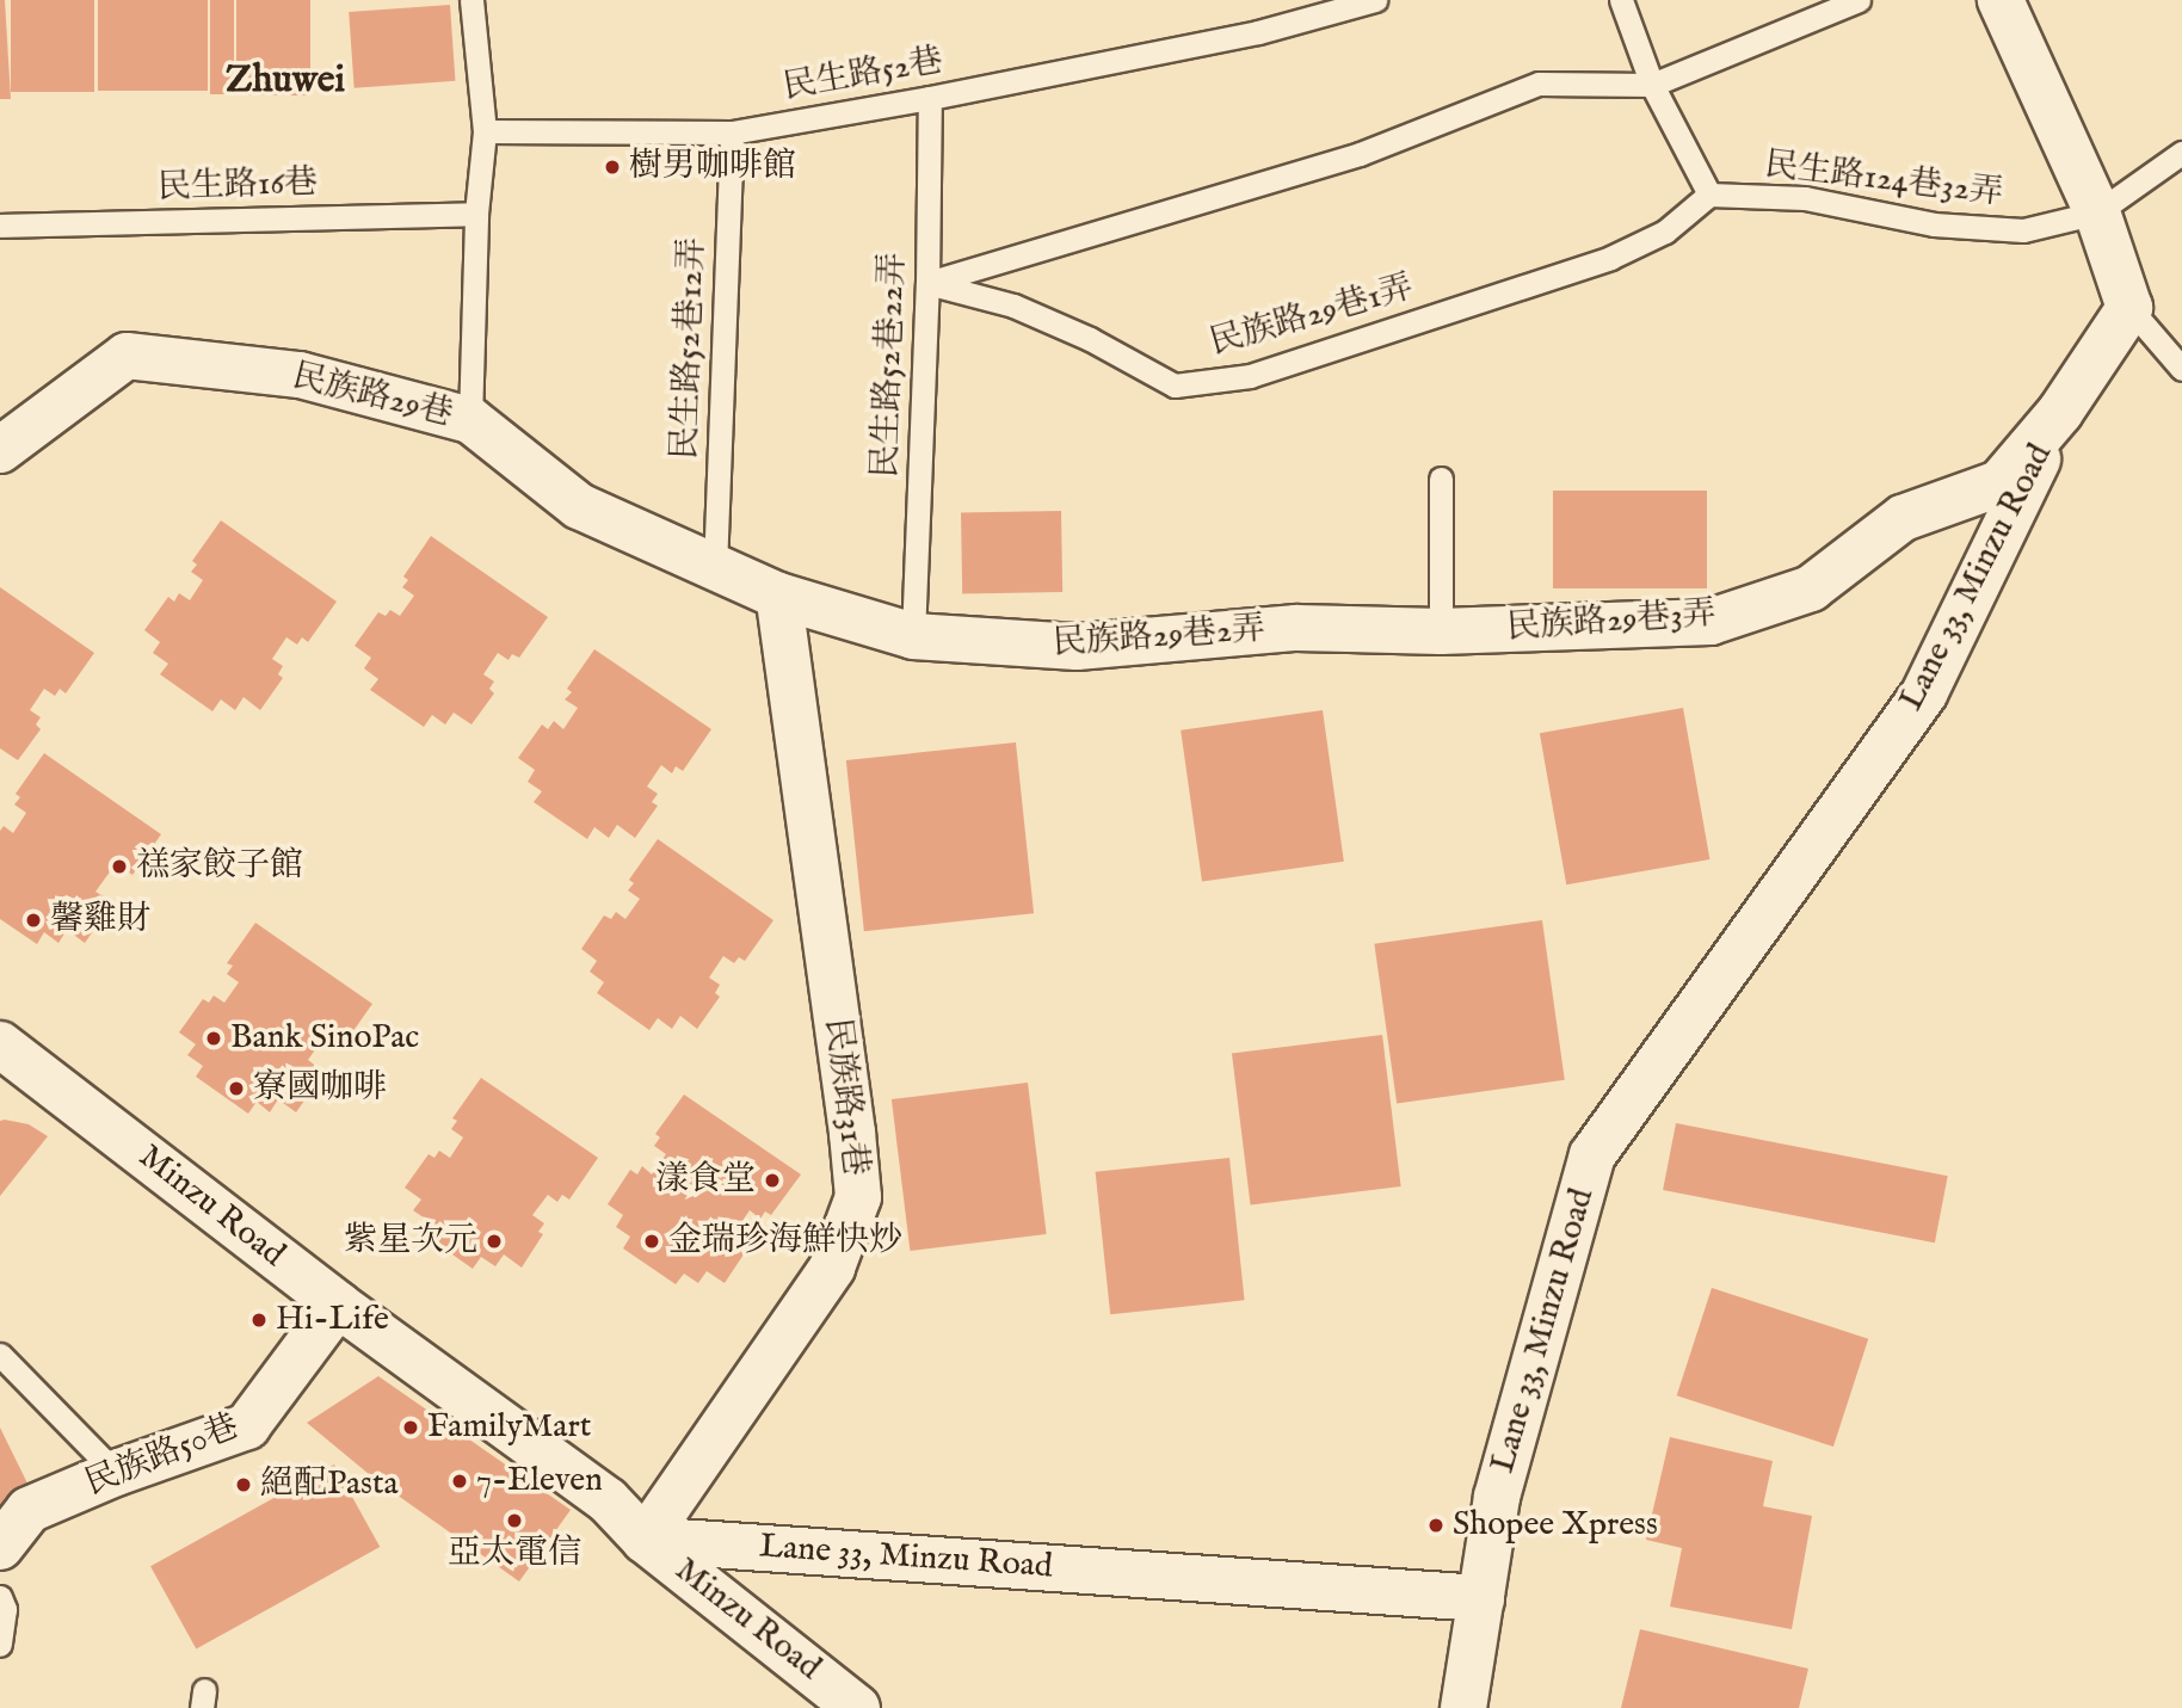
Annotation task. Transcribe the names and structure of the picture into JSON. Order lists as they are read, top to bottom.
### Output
{
  "streets": {
    "street": [
      "民族路29巷",
      "Lane 33, Minzu Road",
      "民族路29巷3弄",
      "民族路29巷2弄",
      "民族路31巷",
      "Minzu Road",
      "民族路50巷"
    ],
    "lane": [
      "民生路52巷",
      "民生路124巷32弄",
      "民生路16巷",
      "民族路29巷1弄",
      "民生路52巷12弄",
      "民生路52巷22弄"
    ]
  },
  "crossings": [
    ["民生路52巷", "民生路52巷12弄"],
    ["民生路52巷", "民生路52巷22弄"],
    ["民生路124巷32弄", "民族路29巷1弄"],
    ["民族路29巷1弄", "民生路52巷22弄"],
    ["民生路52巷12弄", "民族路29巷"],
    ["民生路52巷22弄", "民族路29巷2弄"],
    ["民族路29巷", "民族路29巷2弄"],
    ["民族路29巷", "民族路31巷"],
    ["Lane 33, Minzu Road", "民族路29巷3弄"],
    ["Lane 33, Minzu Road", "民族路31巷"],
    ["Lane 33, Minzu Road", "Minzu Road"],
    ["民族路29巷3弄", "民族路29巷2弄"],
    ["民族路29巷2弄", "民族路31巷"],
    ["民族路31巷", "Minzu Road"],
    ["Minzu Road", "民族路50巷"]
  ],
  "districts": ["Zhuwei"],
  "places": [
    "樹男咖啡館",
    "禚家餃子館",
    "馨雞財",
    "Bank SinoPac",
    "寮國咖啡",
    "漾食堂",
    "紫星次元",
    "金瑞珍海鮮快炒",
    "Hi-Life",
    "FamilyMart",
    "7-Eleven",
    "絕配Pasta",
    "亞太電信",
    "Shopee Xpress"
  ]
}
